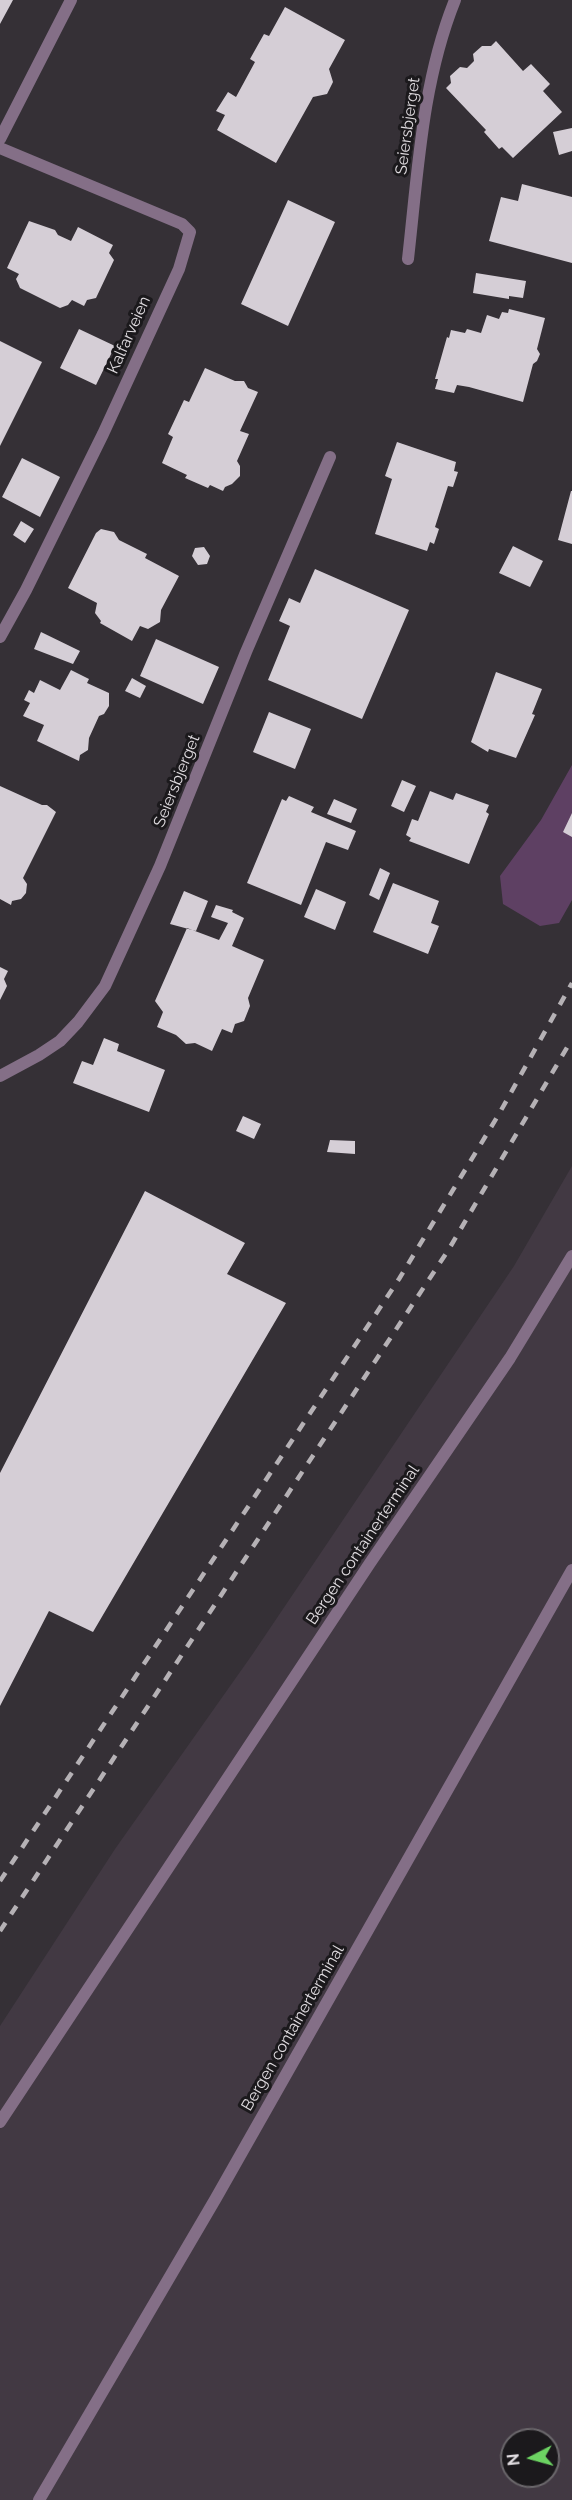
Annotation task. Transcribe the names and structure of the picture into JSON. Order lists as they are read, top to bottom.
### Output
{
  "streets": {
    "street": ["Seiersbjerget", "Kalfarveien", "Bergen containerterminal"]
  },
  "north": "left"
}
